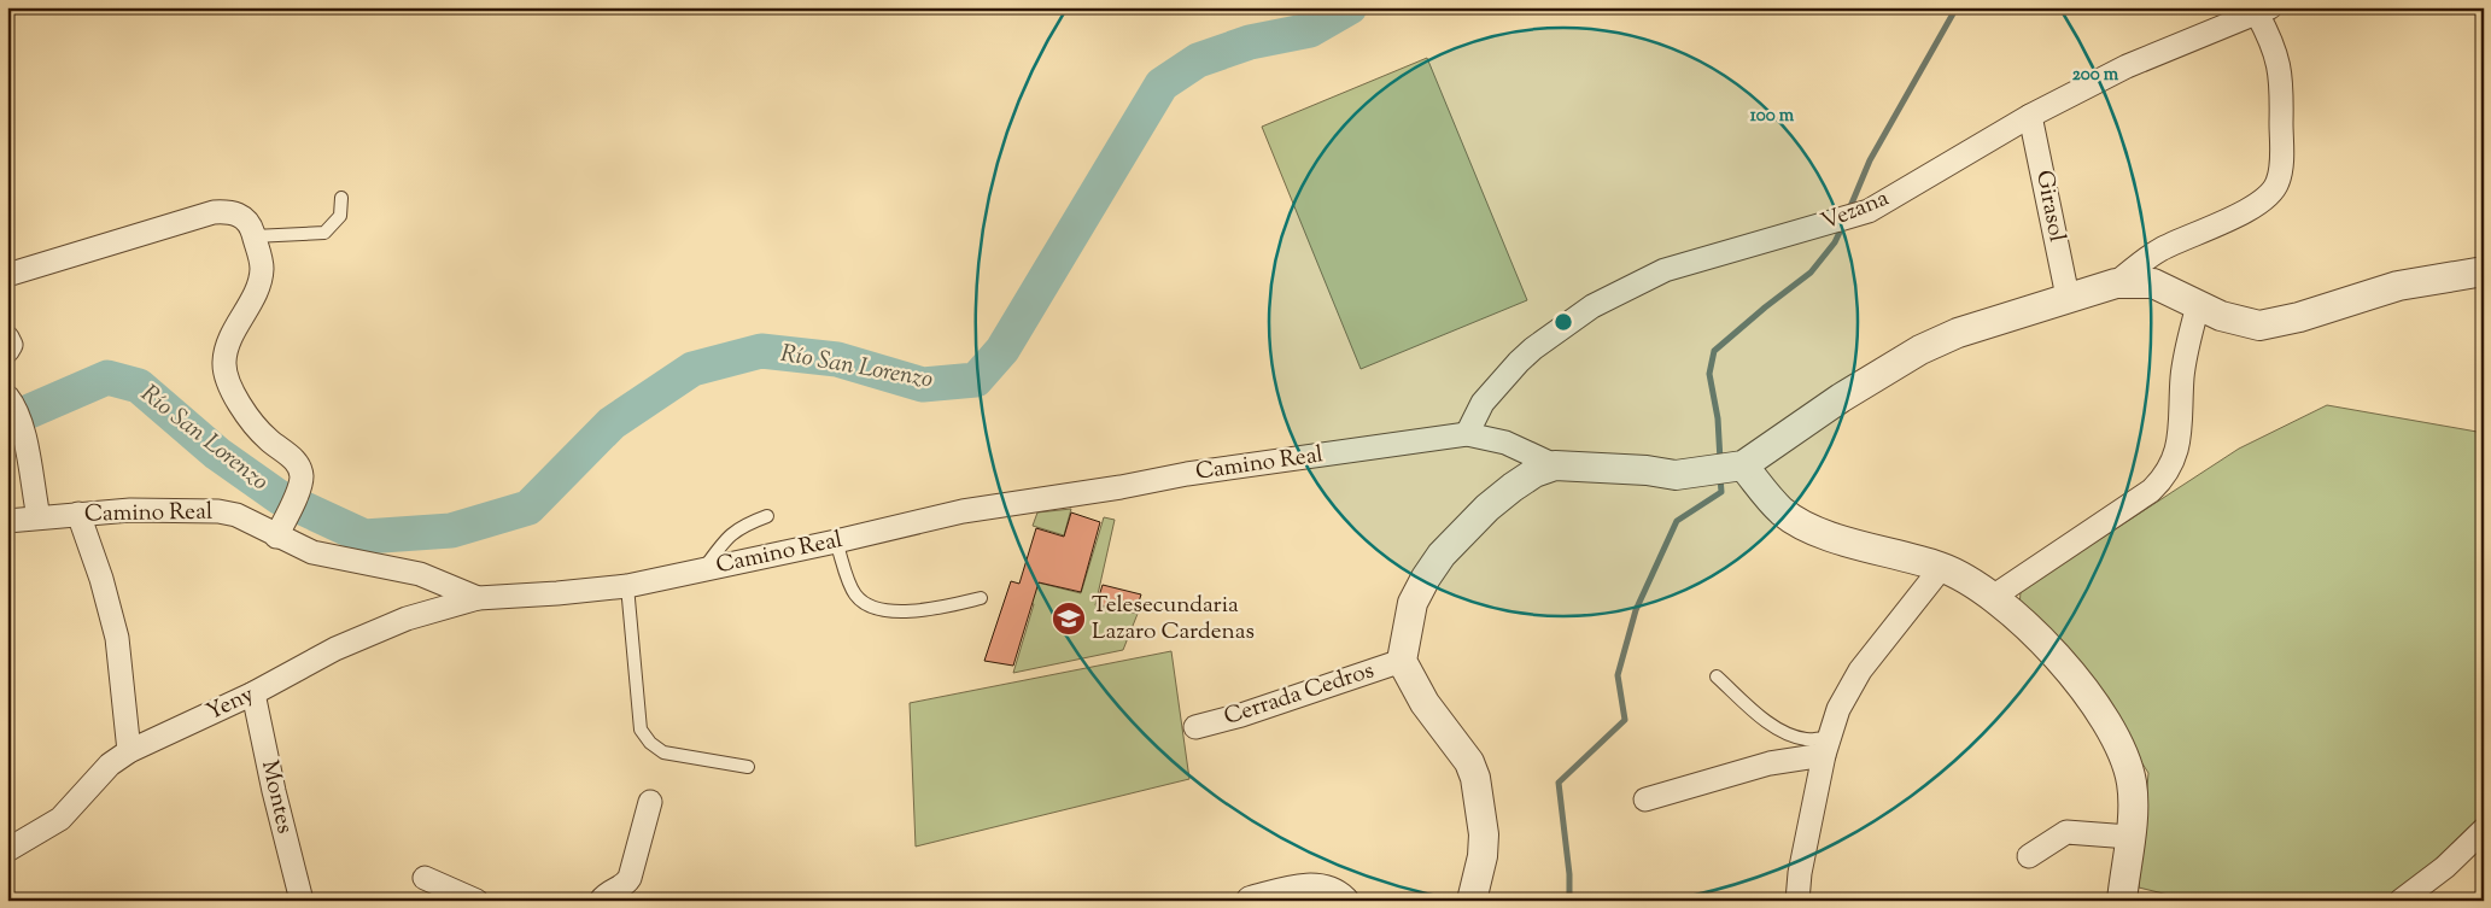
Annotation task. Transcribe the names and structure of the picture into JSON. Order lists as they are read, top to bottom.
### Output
{
  "streets": {
    "street": [
      "Girasol",
      "Vezana",
      "Camino Real",
      "Cerrada Cedros",
      "Yeny",
      "Montes"
    ]
  },
  "crossings": [
    ["Girasol", "Vezana"],
    ["Vezana", "Camino Real"],
    ["Camino Real", "Yeny"],
    ["Yeny", "Montes"]
  ],
  "water": ["Río San Lorenzo"],
  "places": {
    "school or university": ["Telesecundaria Lazaro Cardenas"]
  },
  "rings": ["200 m", "100 m"]
}
